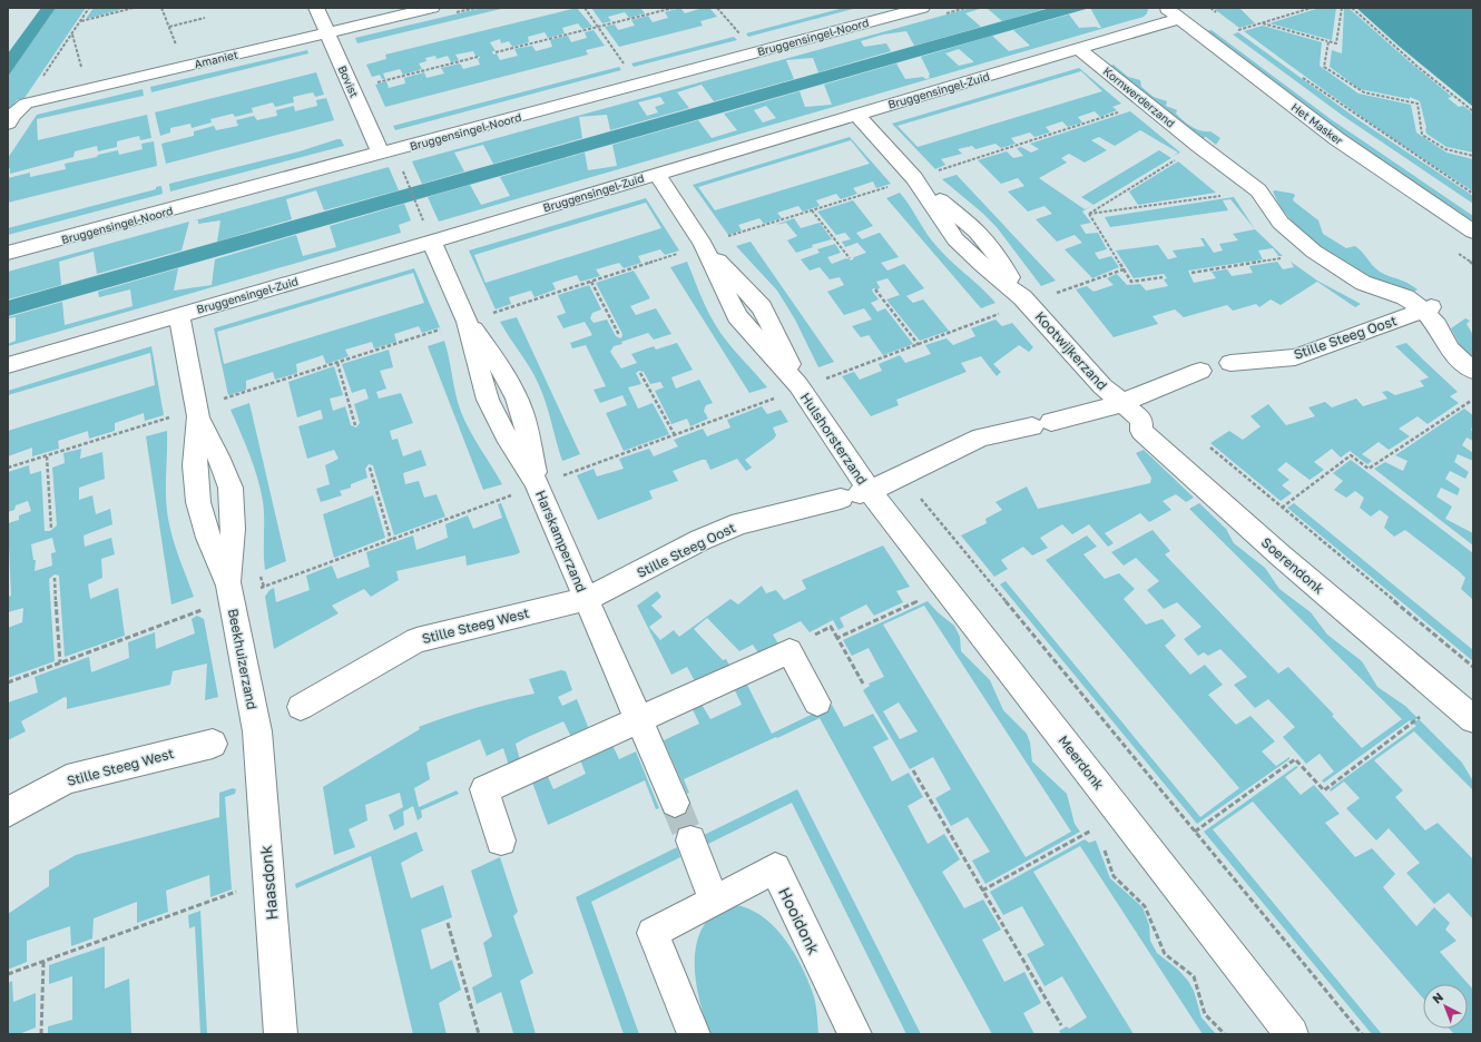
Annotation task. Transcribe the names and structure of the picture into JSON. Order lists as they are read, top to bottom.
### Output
{
  "streets": {
    "street": [
      "Bruggensingel-Noord",
      "Amaniet",
      "Bovist",
      "Bruggensingel-Zuid",
      "Kornwerderzand",
      "Het Masker",
      "Stille Steeg Oost",
      "Kootwijkerzand",
      "Hulshorsterzand",
      "Harskamperzand",
      "Soerendonk",
      "Stille Steeg West",
      "Beekhuizerzand",
      "Meerdonk",
      "Haasdonk",
      "Hooidonk"
    ]
  },
  "crossings": [
    ["Bruggensingel-Noord", "Bovist"],
    ["Amaniet", "Bovist"],
    ["Bruggensingel-Zuid", "Kornwerderzand"],
    ["Bruggensingel-Zuid", "Het Masker"],
    ["Bruggensingel-Zuid", "Kootwijkerzand"],
    ["Bruggensingel-Zuid", "Hulshorsterzand"],
    ["Bruggensingel-Zuid", "Harskamperzand"],
    ["Bruggensingel-Zuid", "Beekhuizerzand"],
    ["Kornwerderzand", "Stille Steeg Oost"],
    ["Stille Steeg Oost", "Kootwijkerzand"],
    ["Stille Steeg Oost", "Hulshorsterzand"],
    ["Stille Steeg Oost", "Harskamperzand"],
    ["Stille Steeg Oost", "Soerendonk"],
    ["Stille Steeg Oost", "Stille Steeg West"],
    ["Stille Steeg Oost", "Meerdonk"],
    ["Kootwijkerzand", "Soerendonk"],
    ["Hulshorsterzand", "Meerdonk"],
    ["Harskamperzand", "Stille Steeg West"],
    ["Beekhuizerzand", "Haasdonk"]
  ],
  "north": "top left"
}
